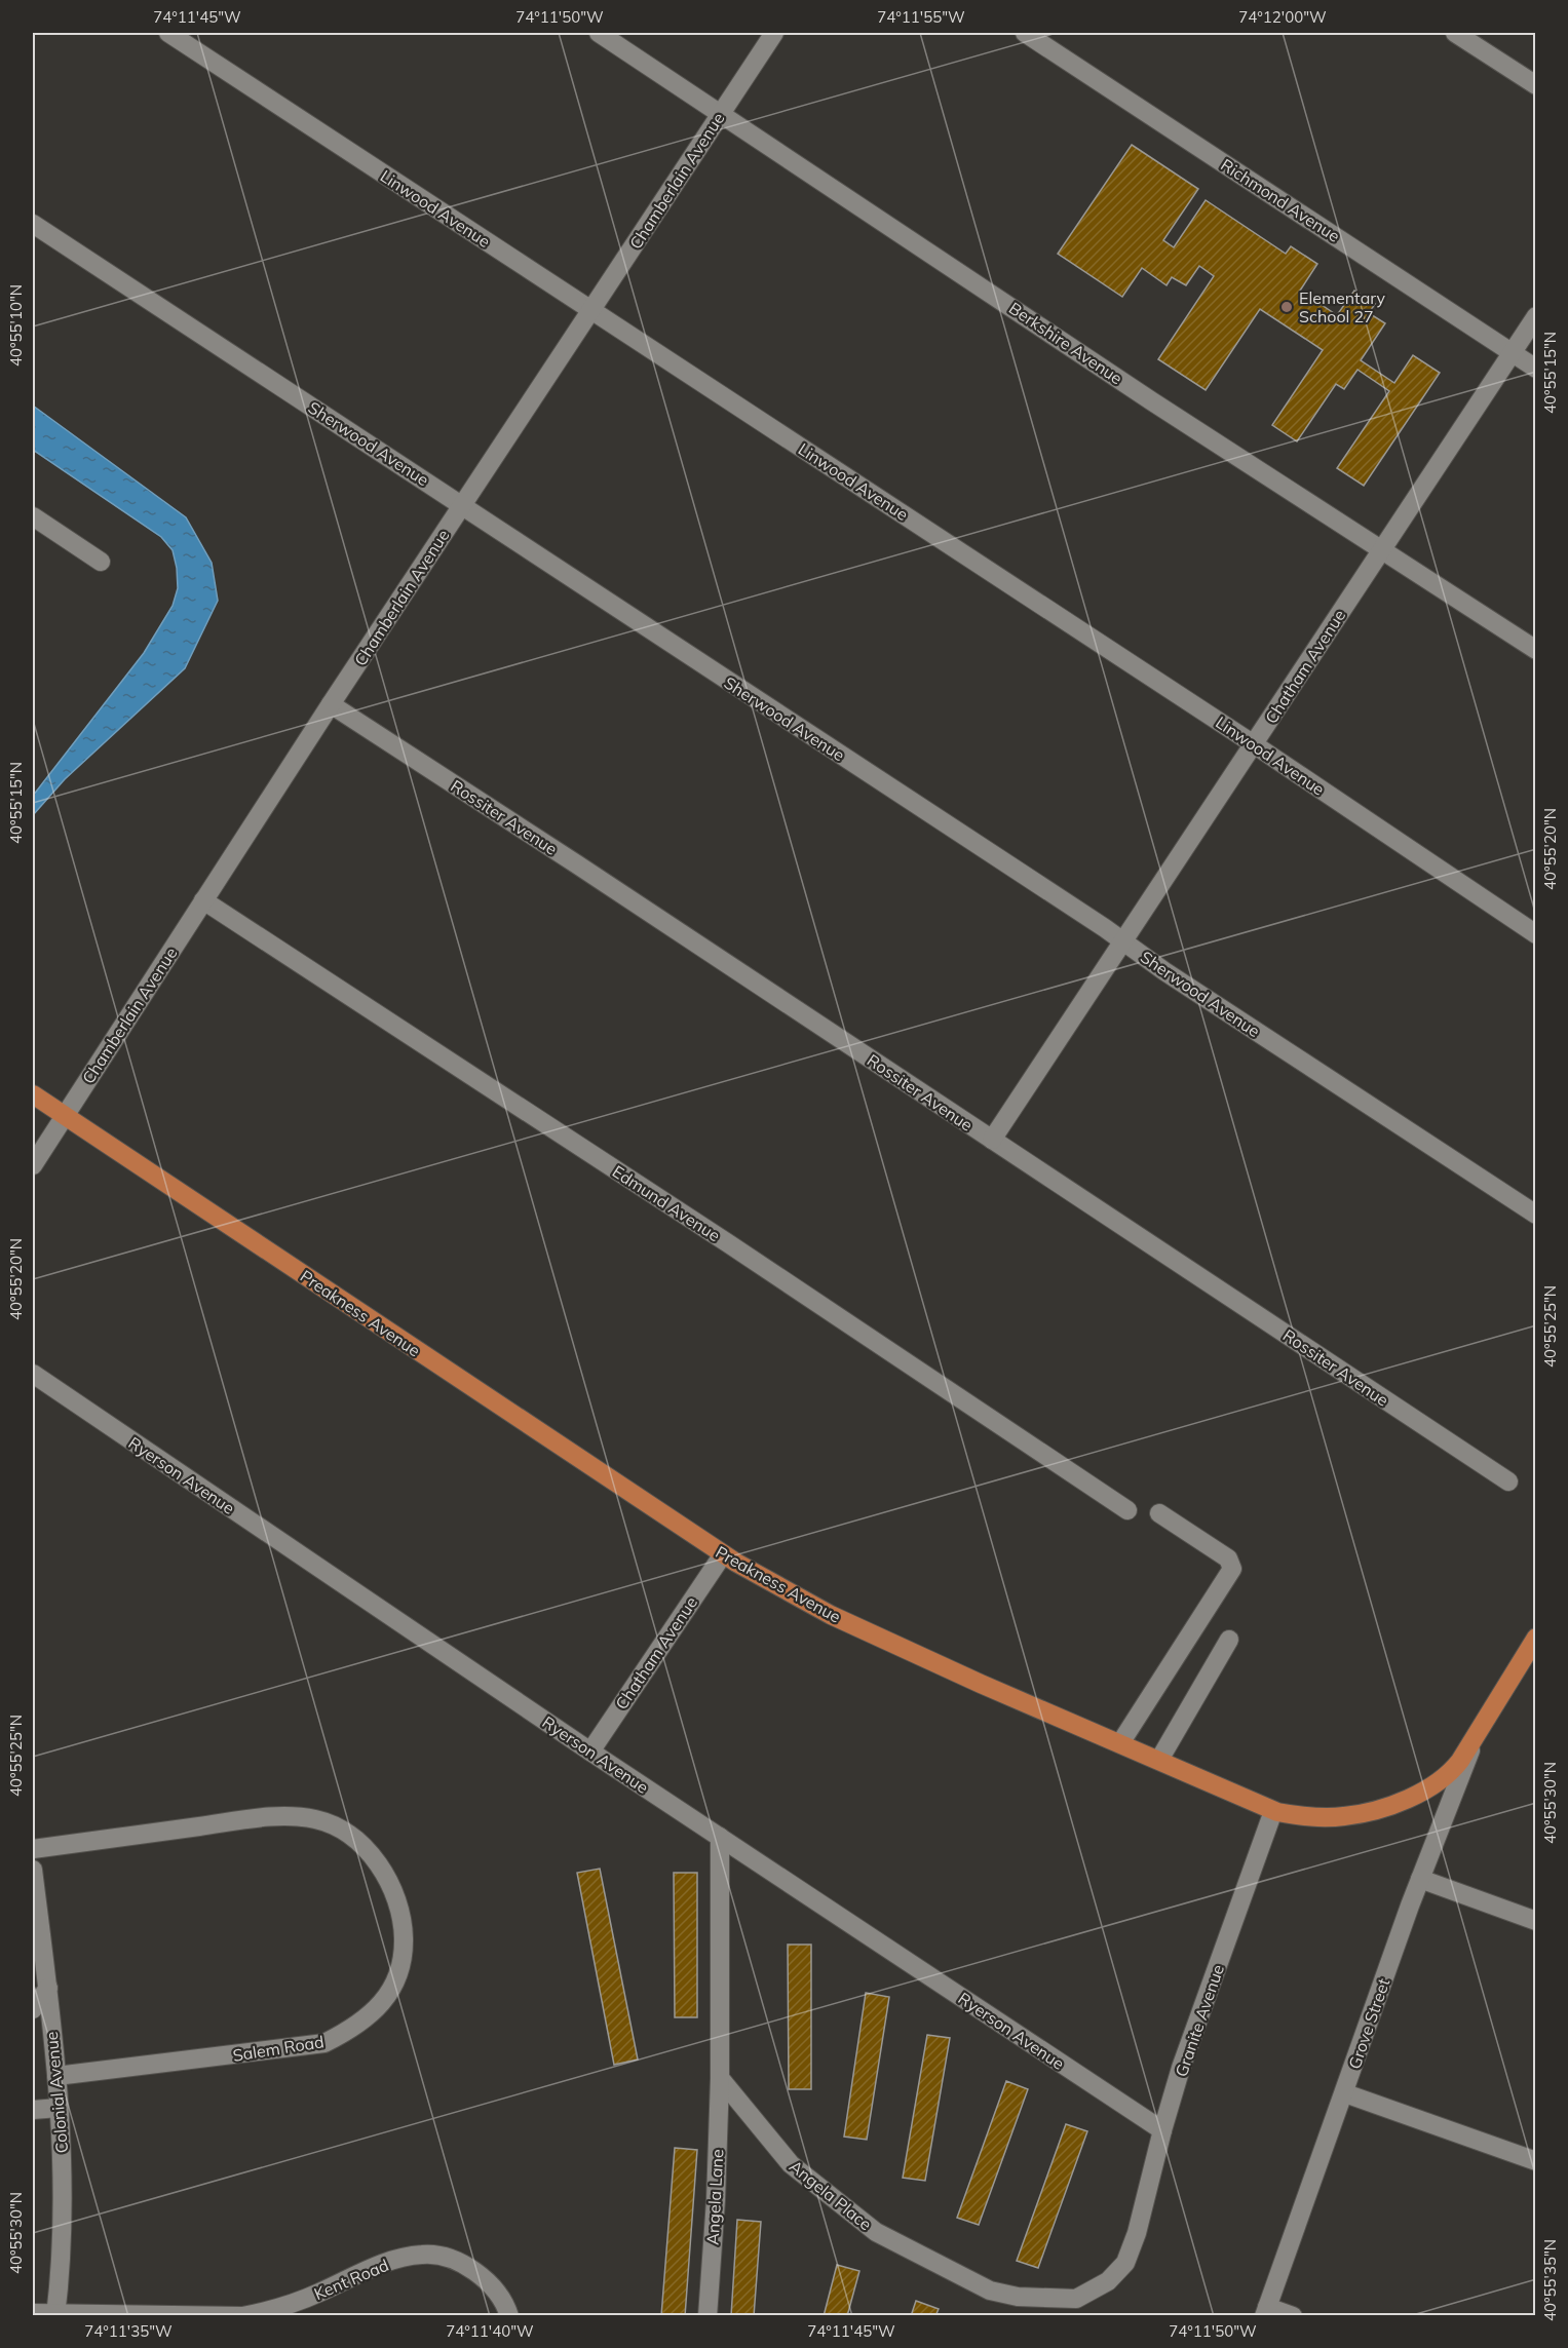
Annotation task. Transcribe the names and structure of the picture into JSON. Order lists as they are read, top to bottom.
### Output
{
  "streets": {
    "main road": ["Preakness Avenue"],
    "street": [
      "Chamberlain Avenue",
      "Richmond Avenue",
      "Linwood Avenue",
      "Berkshire Avenue",
      "Sherwood Avenue",
      "Chatham Avenue",
      "Rossiter Avenue",
      "Edmund Avenue",
      "Ryerson Avenue",
      "Granite Avenue",
      "Grove Street",
      "Salem Road",
      "Colonial Avenue",
      "Angela Place",
      "Angela Lane",
      "Kent Road"
    ]
  },
  "crossings": [
    ["Chamberlain Avenue", "Linwood Avenue"],
    ["Chamberlain Avenue", "Berkshire Avenue"],
    ["Chamberlain Avenue", "Sherwood Avenue"],
    ["Chamberlain Avenue", "Rossiter Avenue"],
    ["Chamberlain Avenue", "Edmund Avenue"],
    ["Chamberlain Avenue", "Preakness Avenue"],
    ["Richmond Avenue", "Chatham Avenue"],
    ["Linwood Avenue", "Chatham Avenue"],
    ["Berkshire Avenue", "Chatham Avenue"],
    ["Sherwood Avenue", "Chatham Avenue"],
    ["Chatham Avenue", "Rossiter Avenue"],
    ["Chatham Avenue", "Preakness Avenue"],
    ["Chatham Avenue", "Ryerson Avenue"],
    ["Preakness Avenue", "Granite Avenue"],
    ["Preakness Avenue", "Grove Street"],
    ["Ryerson Avenue", "Granite Avenue"],
    ["Granite Avenue", "Angela Place"],
    ["Salem Road", "Colonial Avenue"],
    ["Colonial Avenue", "Kent Road"],
    ["Angela Place", "Angela Lane"]
  ],
  "places": ["Elementary School 27"],
  "coordinates": [
    "74°11'45\"W",
    "74°11'50\"W",
    "74°11'55\"W",
    "74°12'00\"W",
    "40°55'10\"N",
    "40°55'15\"N",
    "40°55'20\"N",
    "40°55'25\"N",
    "40°55'30\"N",
    "40°55'35\"N",
    "74°11'35\"W",
    "74°11'40\"W"
  ]
}
